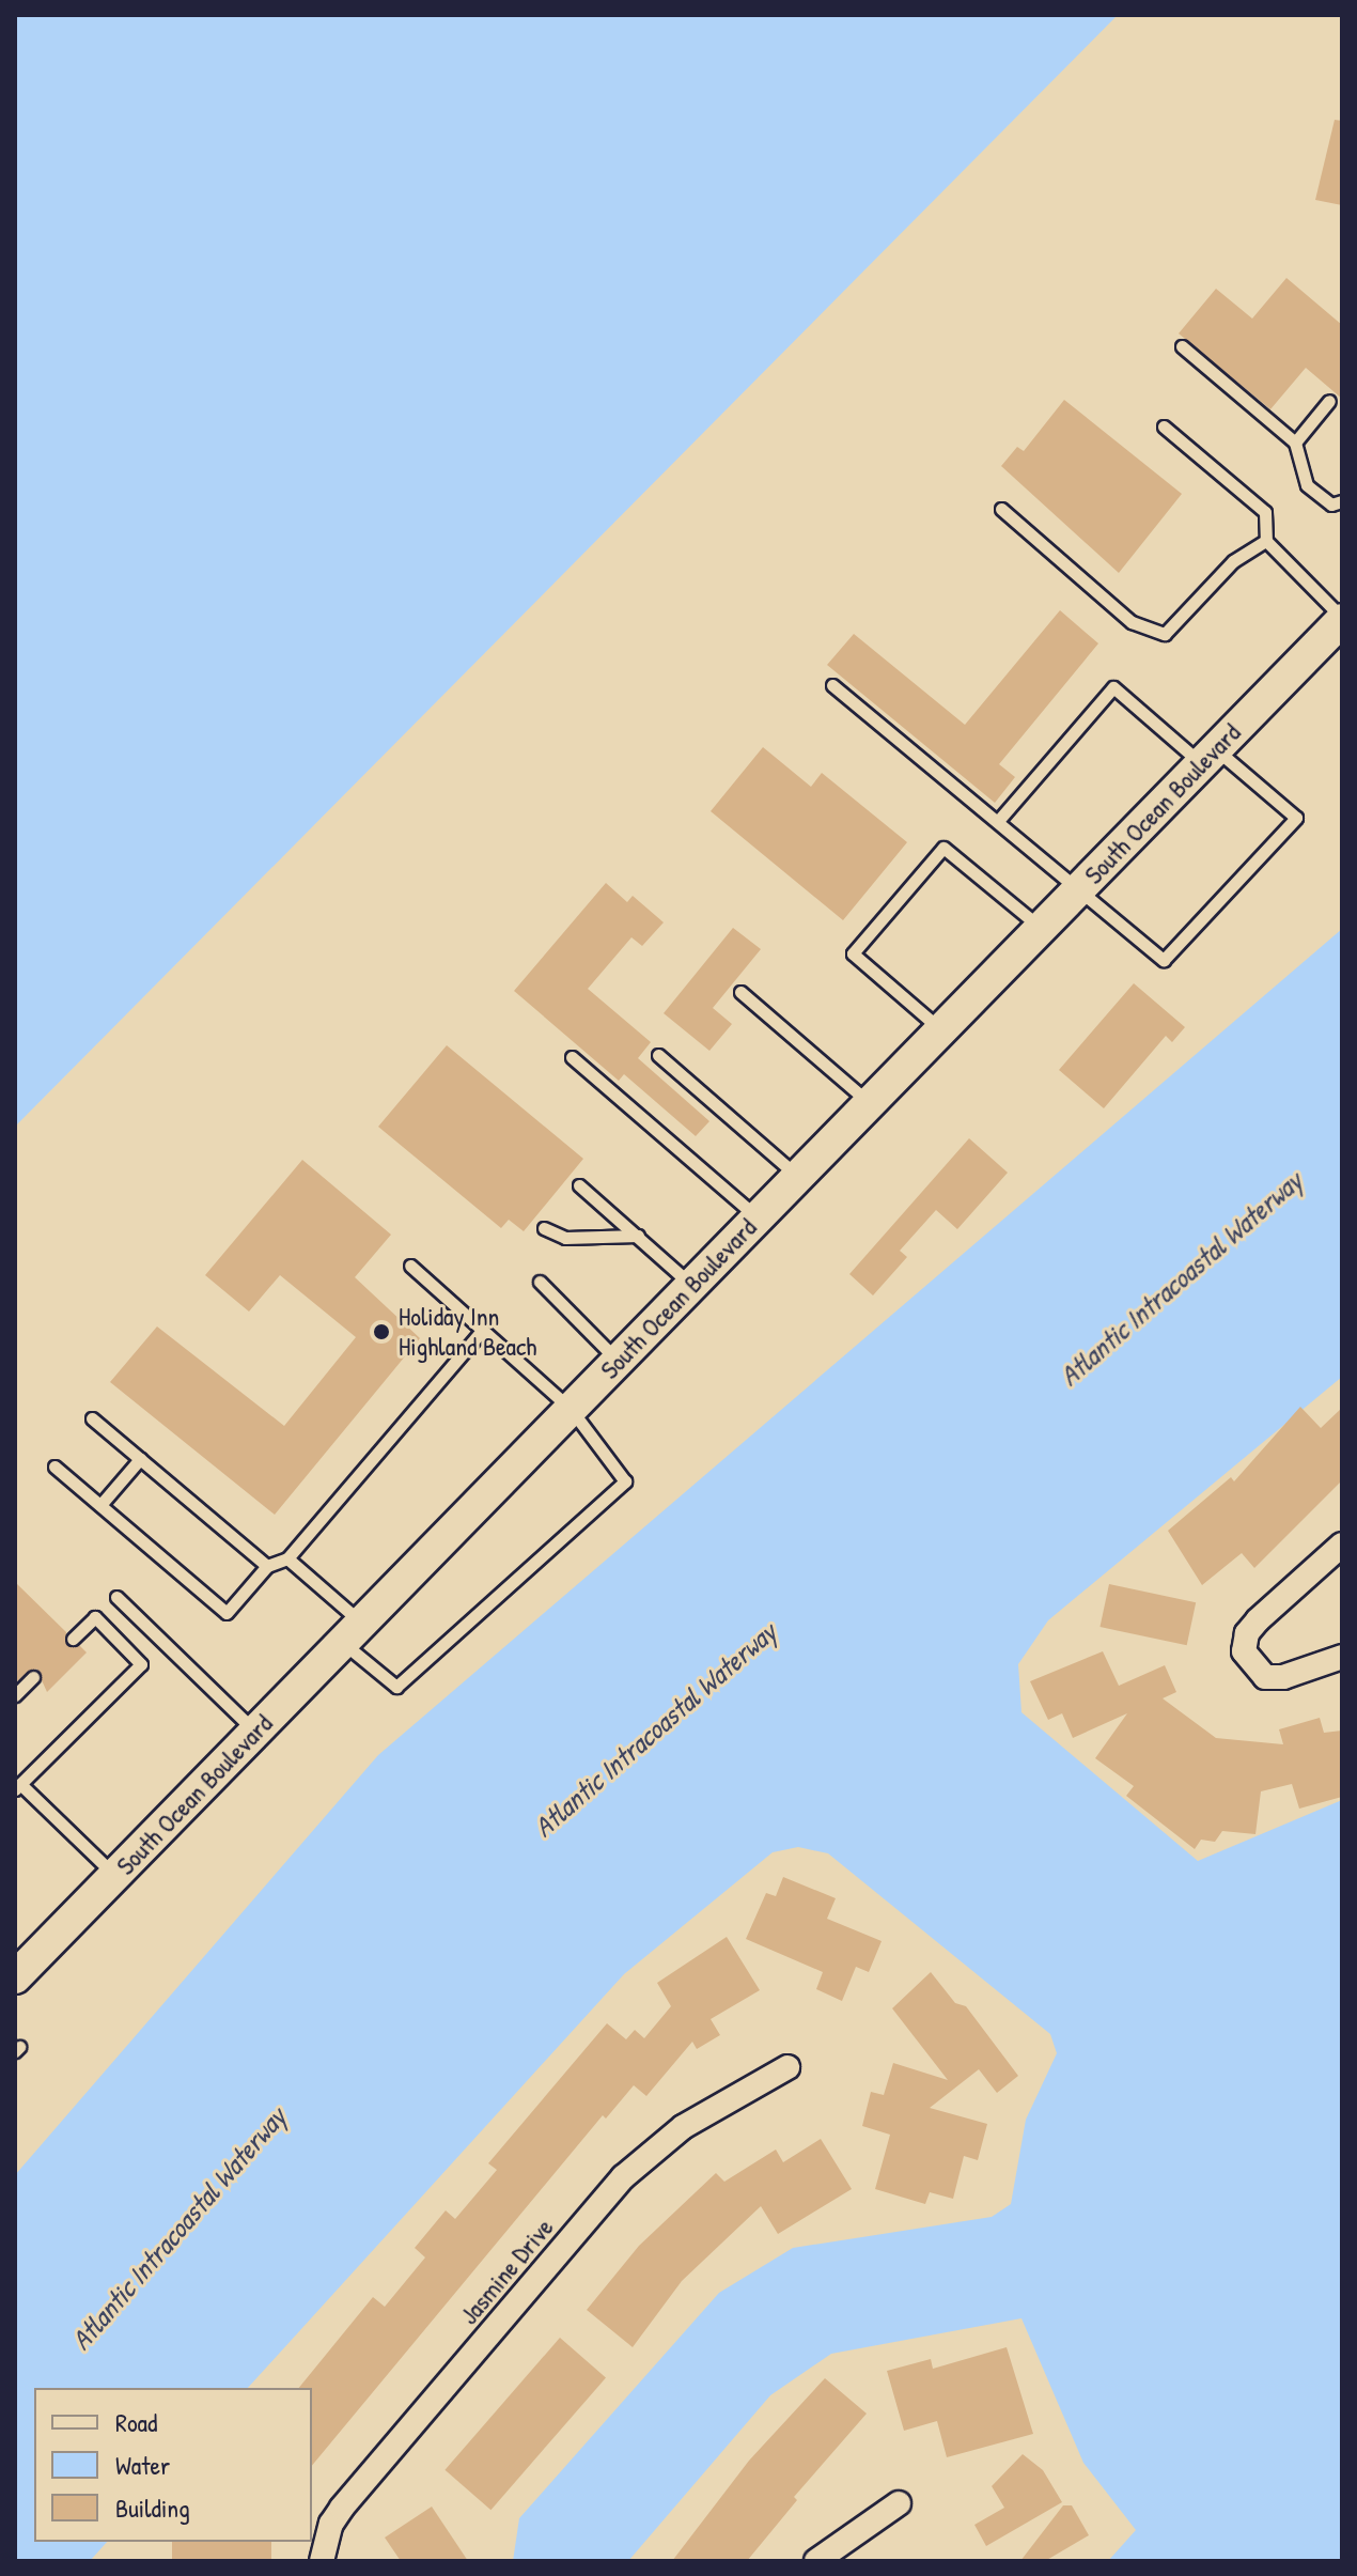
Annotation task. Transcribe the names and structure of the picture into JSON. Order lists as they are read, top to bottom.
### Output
{
  "streets": {
    "main road": ["South Ocean Boulevard"],
    "street": ["Jasmine Drive"]
  },
  "water": ["Atlantic Intracoastal Waterway"],
  "places": ["Holiday Inn Highland Beach"],
  "legend": ["Road", "Water", "Building"]
}
